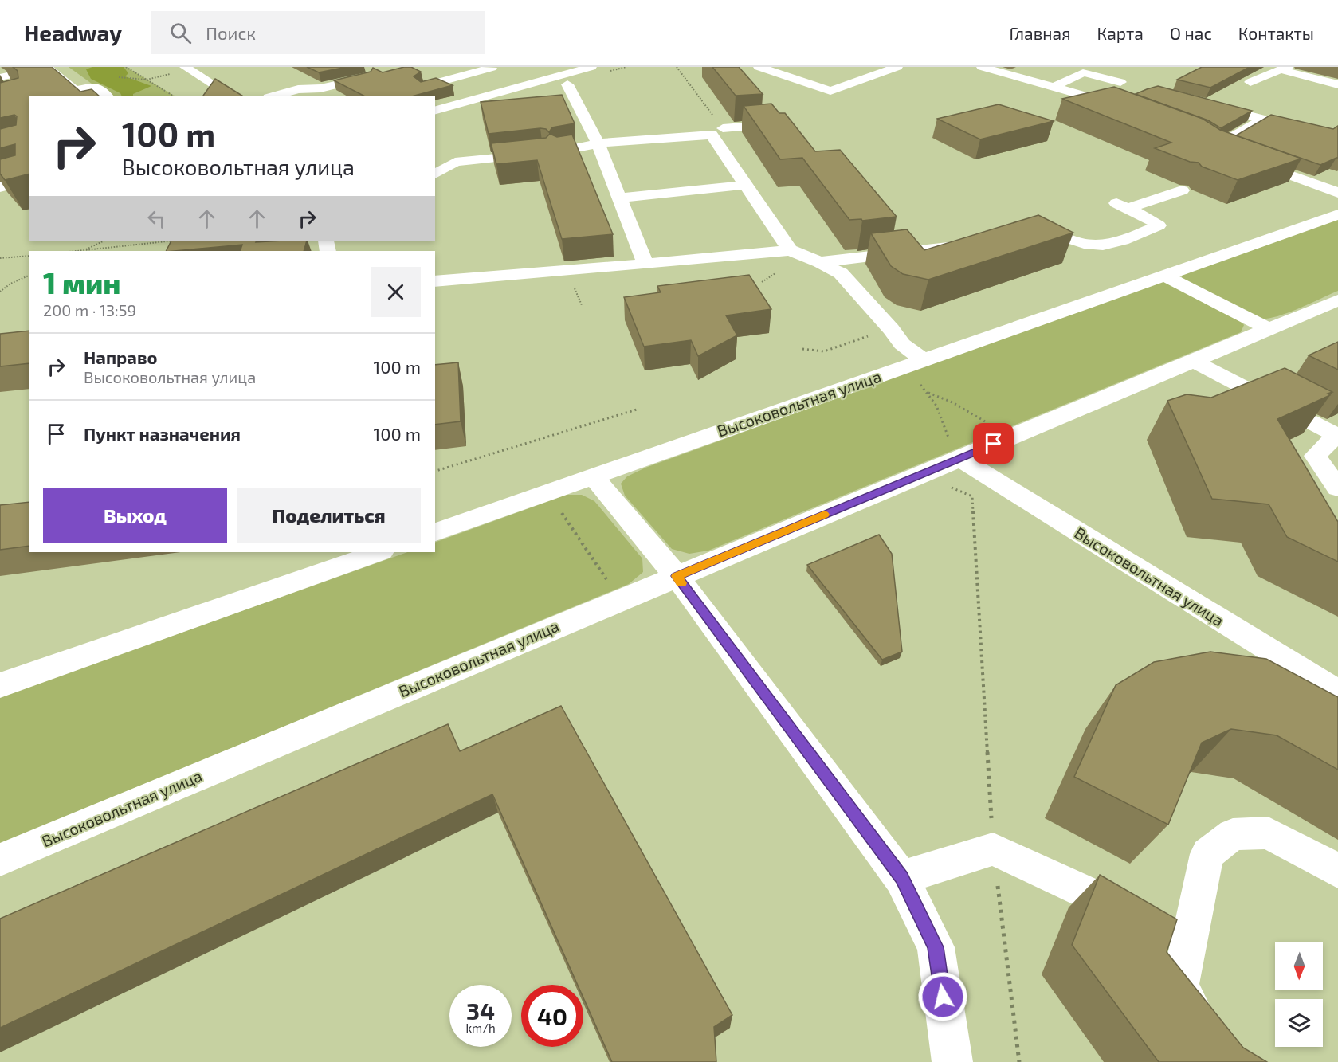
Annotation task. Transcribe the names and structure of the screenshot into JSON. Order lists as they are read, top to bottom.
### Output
{
  "streets": {
    "street": ["Высоковольтная улица"]
  },
  "north": "bottom",
  "page": {
    "header": "Headway",
    "search": "Поиск",
    "nav": [
      "Главная",
      "Карта",
      "О нас",
      "Контакты"
    ],
    "turn": ["100 m", "Высоковольтная улица"],
    "heading": ["1 мин", "200 m · 13:59"],
    "list": [
      {
        "name": "Направо",
        "note": "Высоковольтная улица",
        "value": "100 m"
      },
      {
        "name": "Пункт назначения",
        "value": "100 m"
      }
    ],
    "buttons": ["Выход", "Поделиться"],
    "speed": "34 km/h",
    "limit": "40"
  }
}
